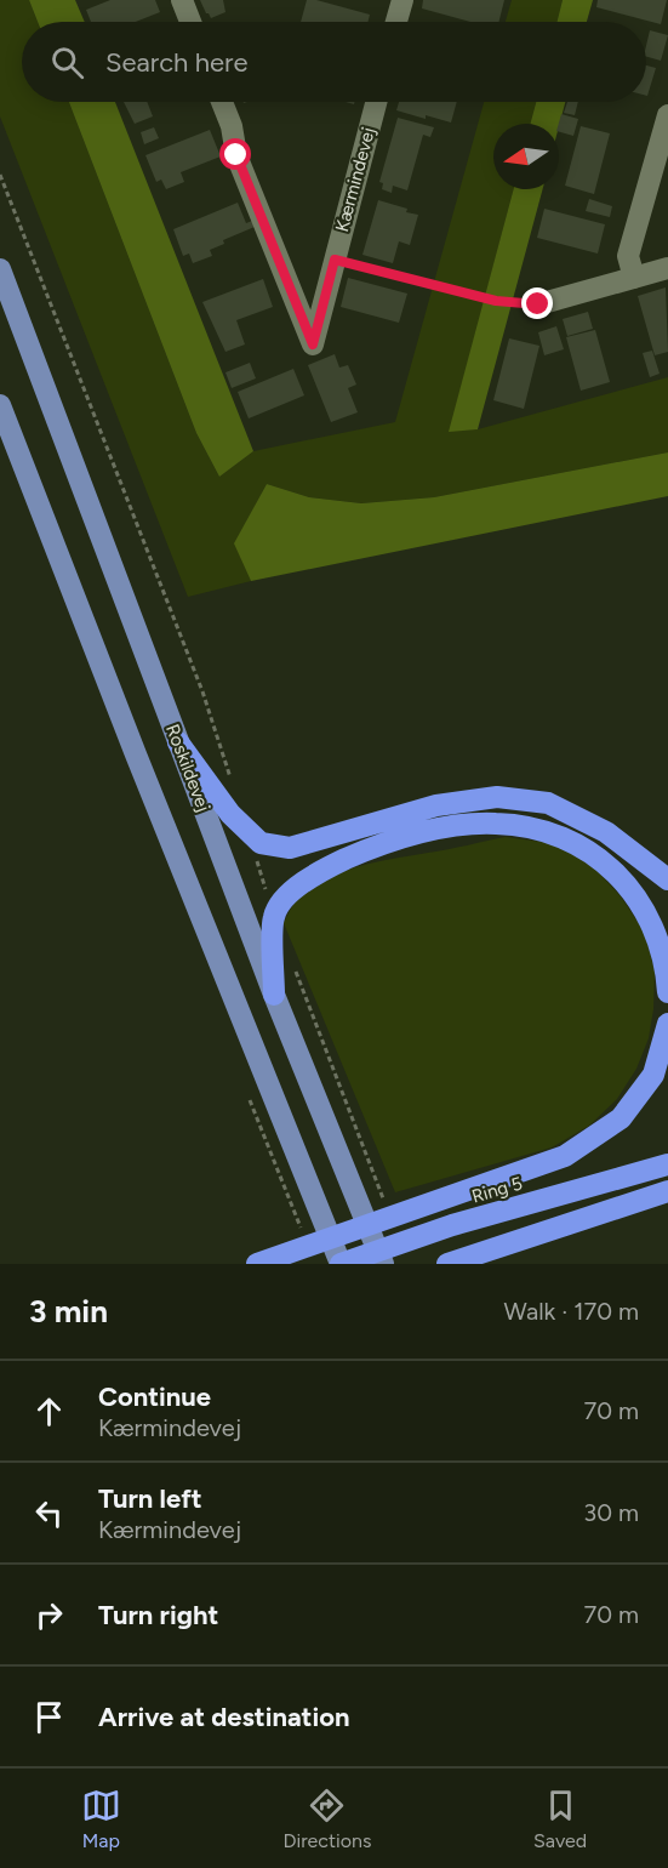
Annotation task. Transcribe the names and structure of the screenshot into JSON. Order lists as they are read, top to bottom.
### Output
{
  "streets": {
    "highway": ["Ring 5"],
    "main road": ["Roskildevej"],
    "street": ["Kærmindevej"]
  },
  "north": "left",
  "page": {
    "search": "Search here",
    "heading": ["3 min", "Walk · 170 m"],
    "list": [
      ["Continue", "Kærmindevej", "70 m"],
      ["Turn left", "Kærmindevej", "30 m"],
      ["Turn right", "70 m"],
      "Arrive at destination"
    ],
    "nav": ["Map", "Directions", "Saved"]
  }
}
